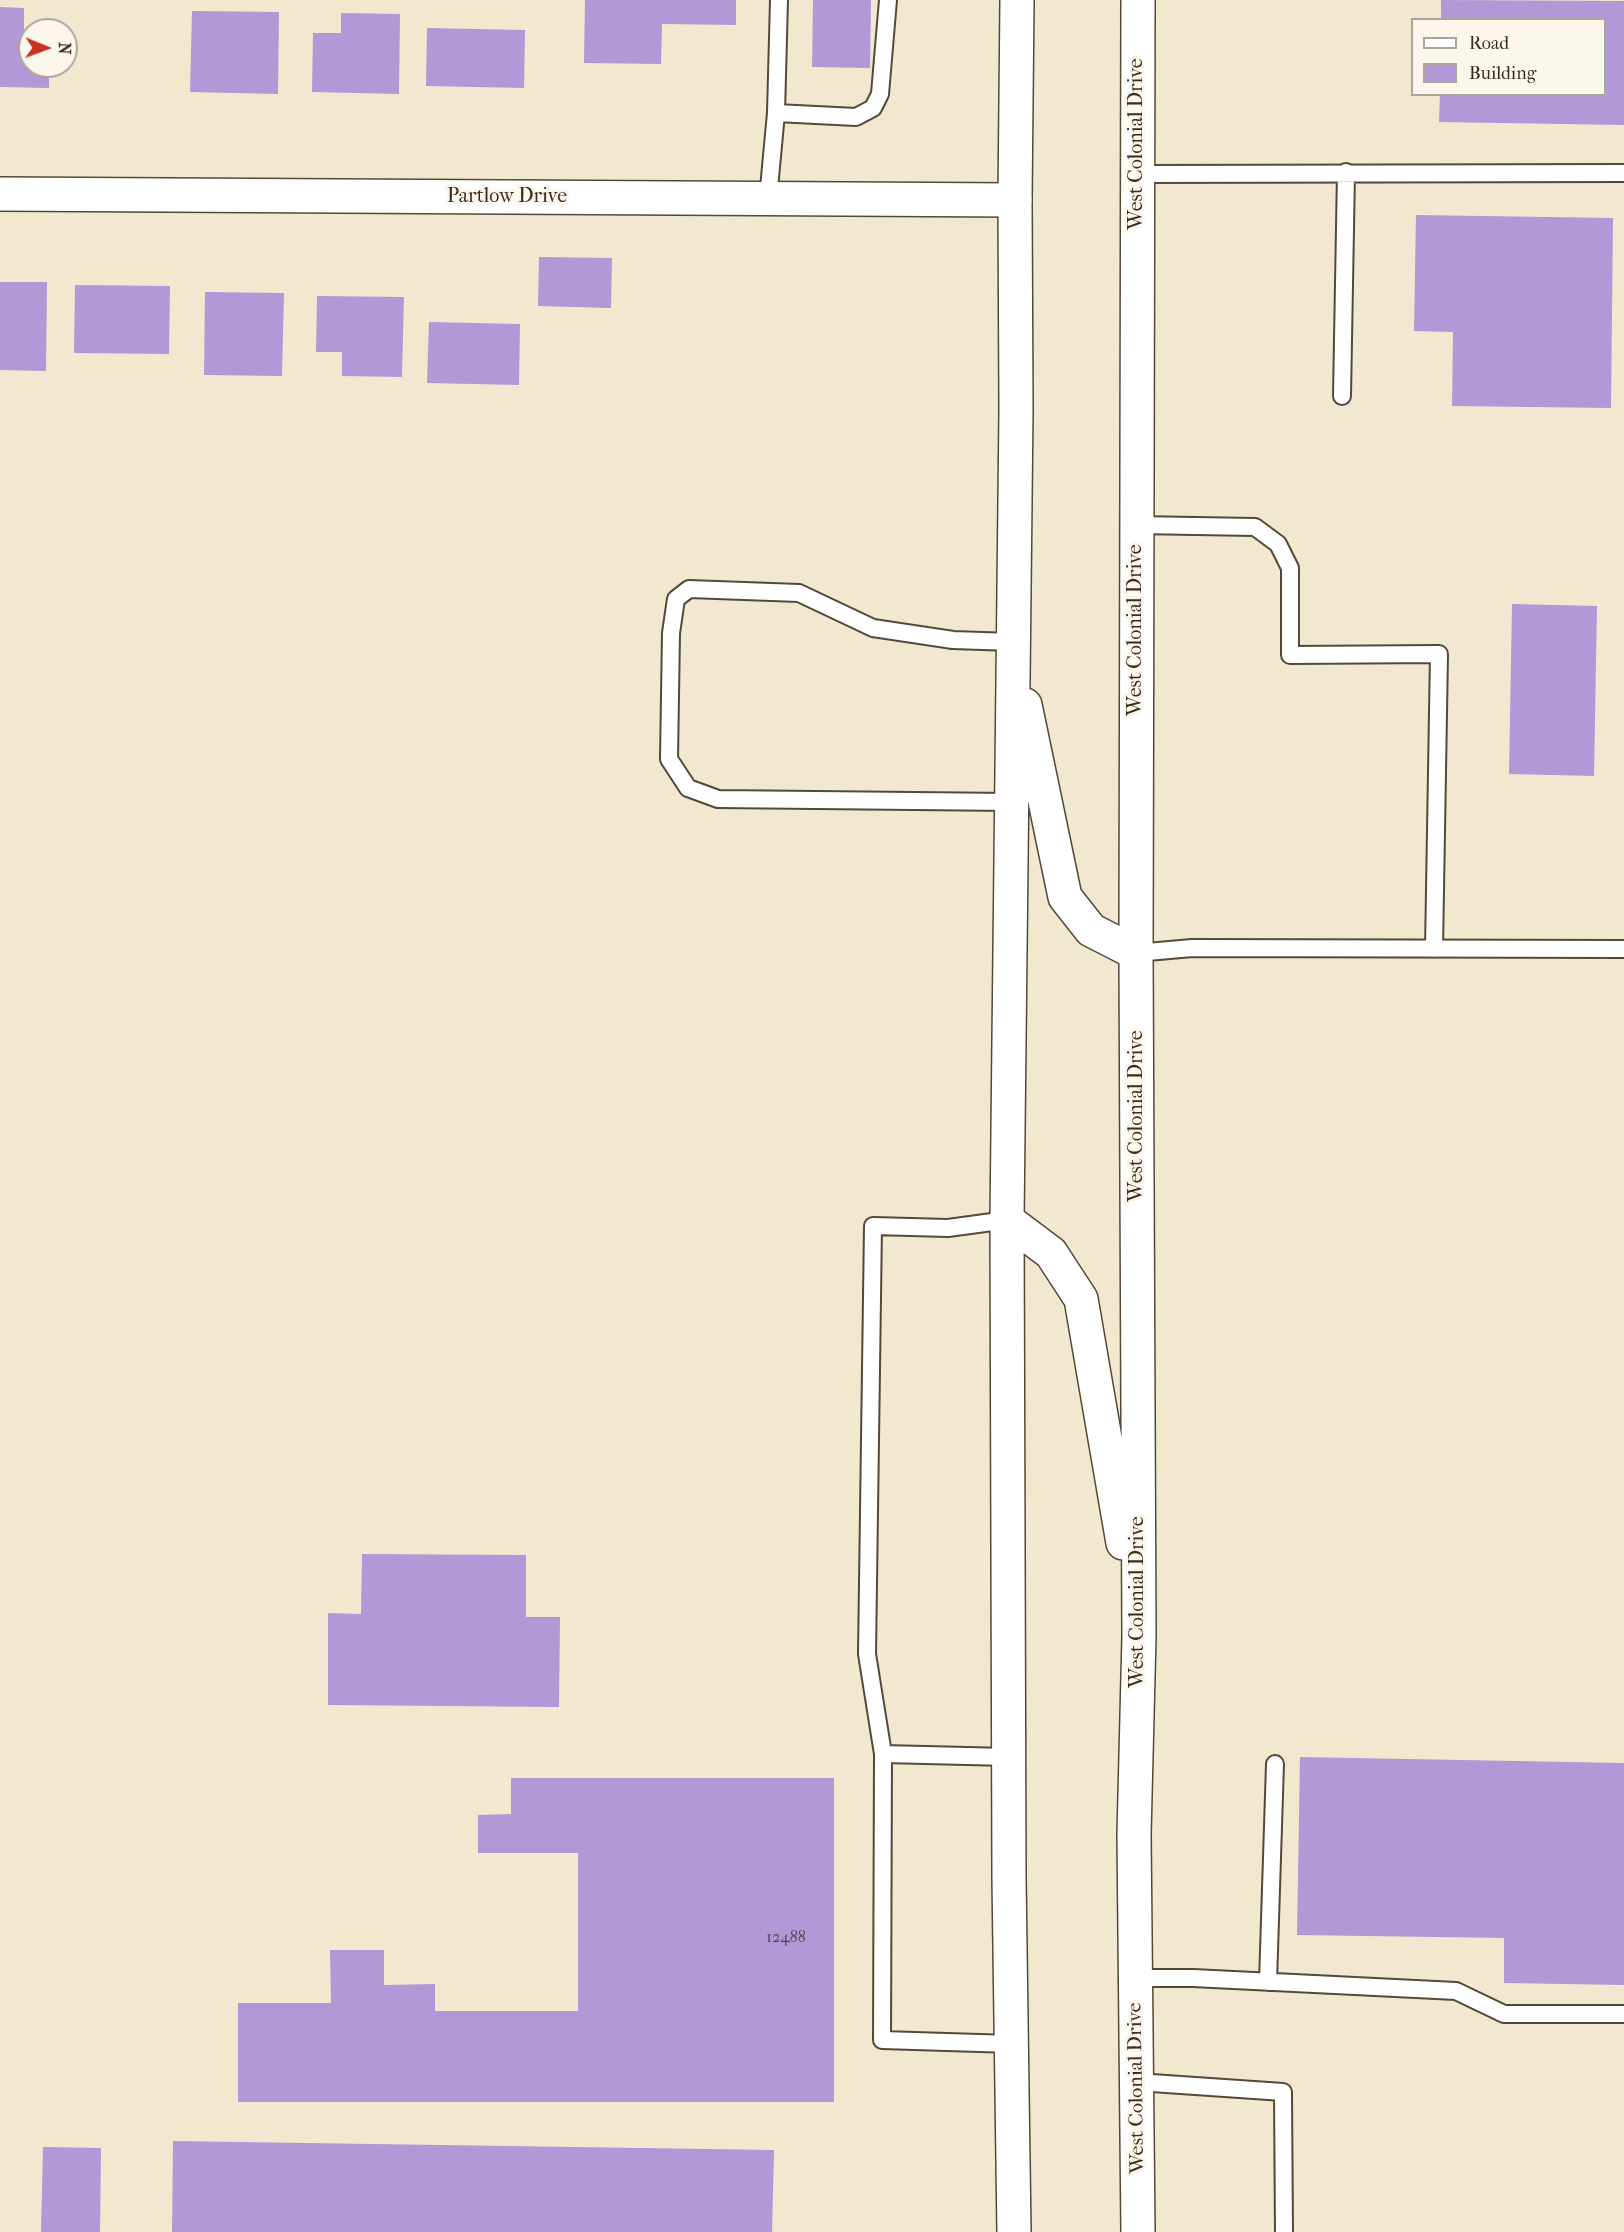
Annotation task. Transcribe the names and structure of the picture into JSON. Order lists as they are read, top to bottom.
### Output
{
  "streets": {
    "main road": ["West Colonial Drive", "Partlow Drive"]
  },
  "house_numbers": ["12488"],
  "legend": ["Road", "Building"],
  "north": "right"
}
